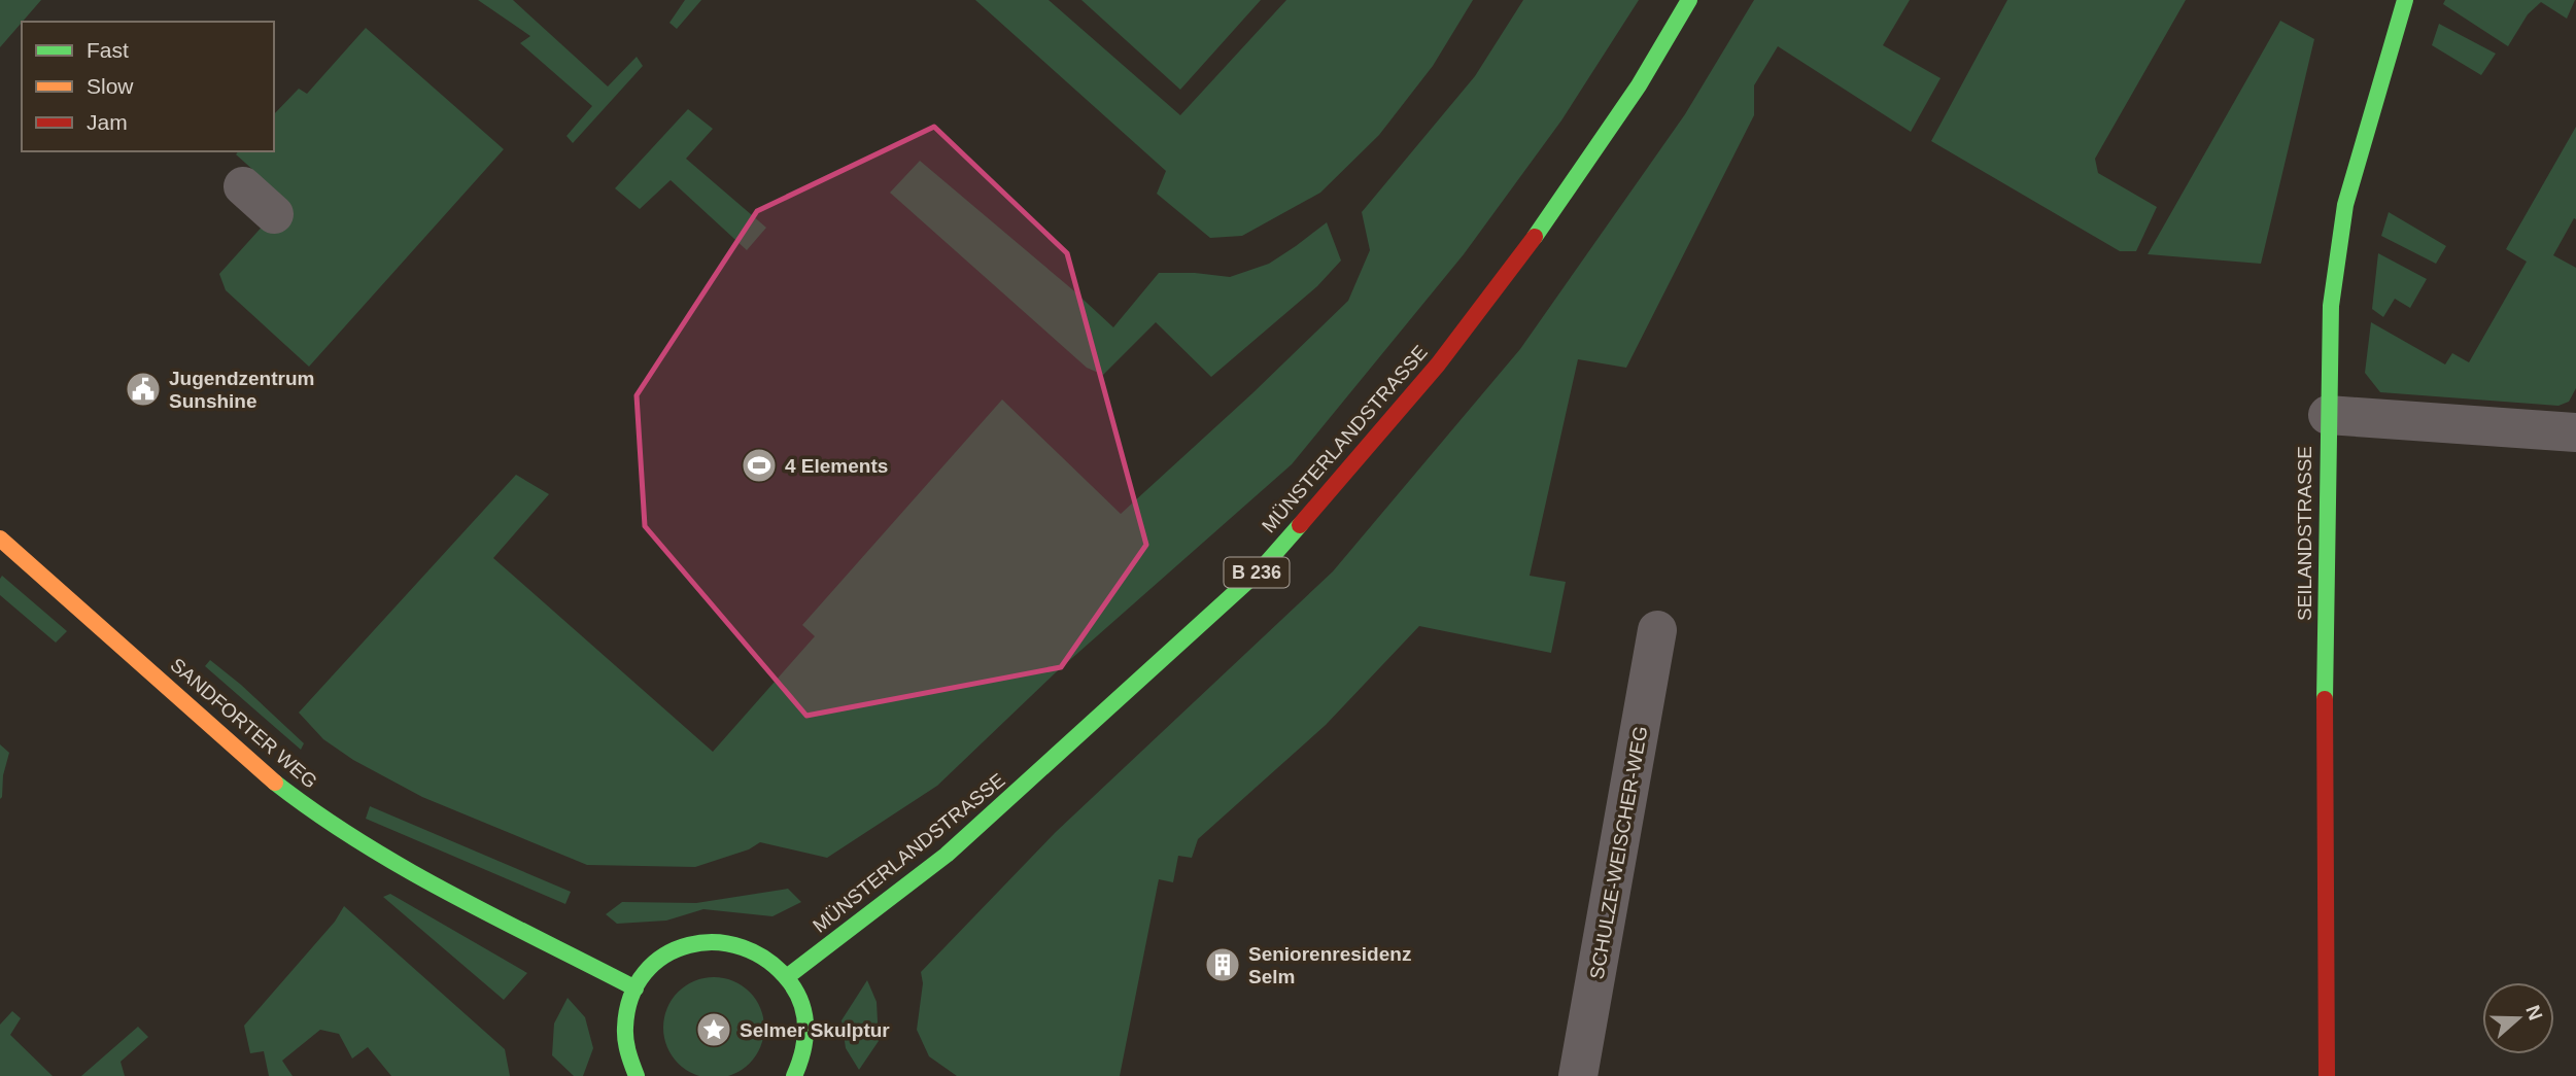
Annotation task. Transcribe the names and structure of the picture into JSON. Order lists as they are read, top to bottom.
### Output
{
  "streets": {
    "street": [
      "MÜNSTERLANDSTRASSE",
      "SEILANDSTRASSE",
      "B 236",
      "SANDFORTER WEG",
      "SCHULZE-WEISCHER-WEG"
    ]
  },
  "places": {
    "public building": ["Jugendzentrum Sunshine"],
    "sports": ["4 Elements"],
    "building": ["Seniorenresidenz Selm"],
    "place": ["Selmer Skulptur"]
  },
  "legend": ["Fast", "Slow", "Jam"],
  "north": "right"
}
